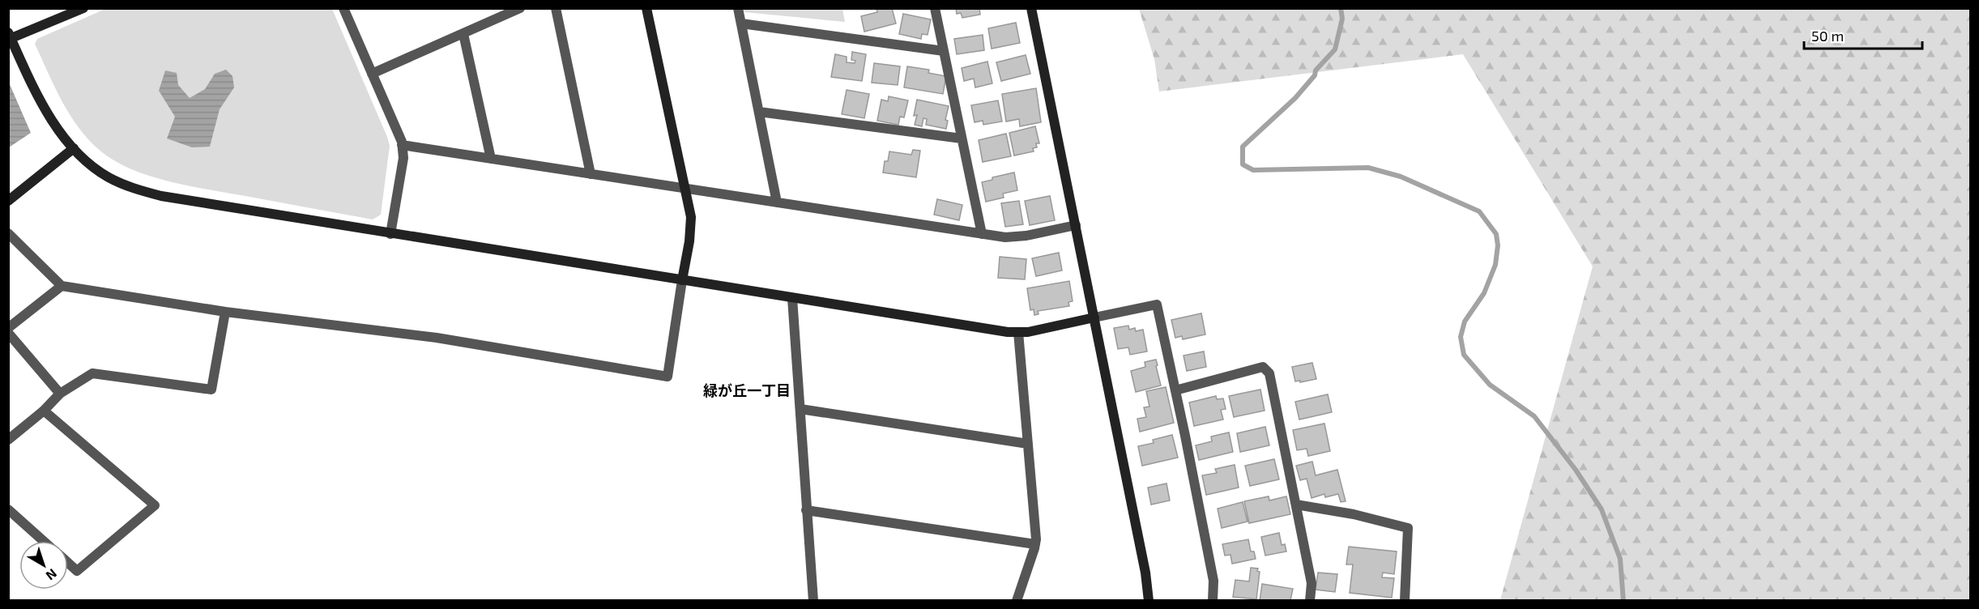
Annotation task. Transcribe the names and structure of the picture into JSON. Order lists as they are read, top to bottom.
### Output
{
  "districts": ["緑が丘一丁目"],
  "scale_bar": "50 m",
  "north": "bottom right"
}
